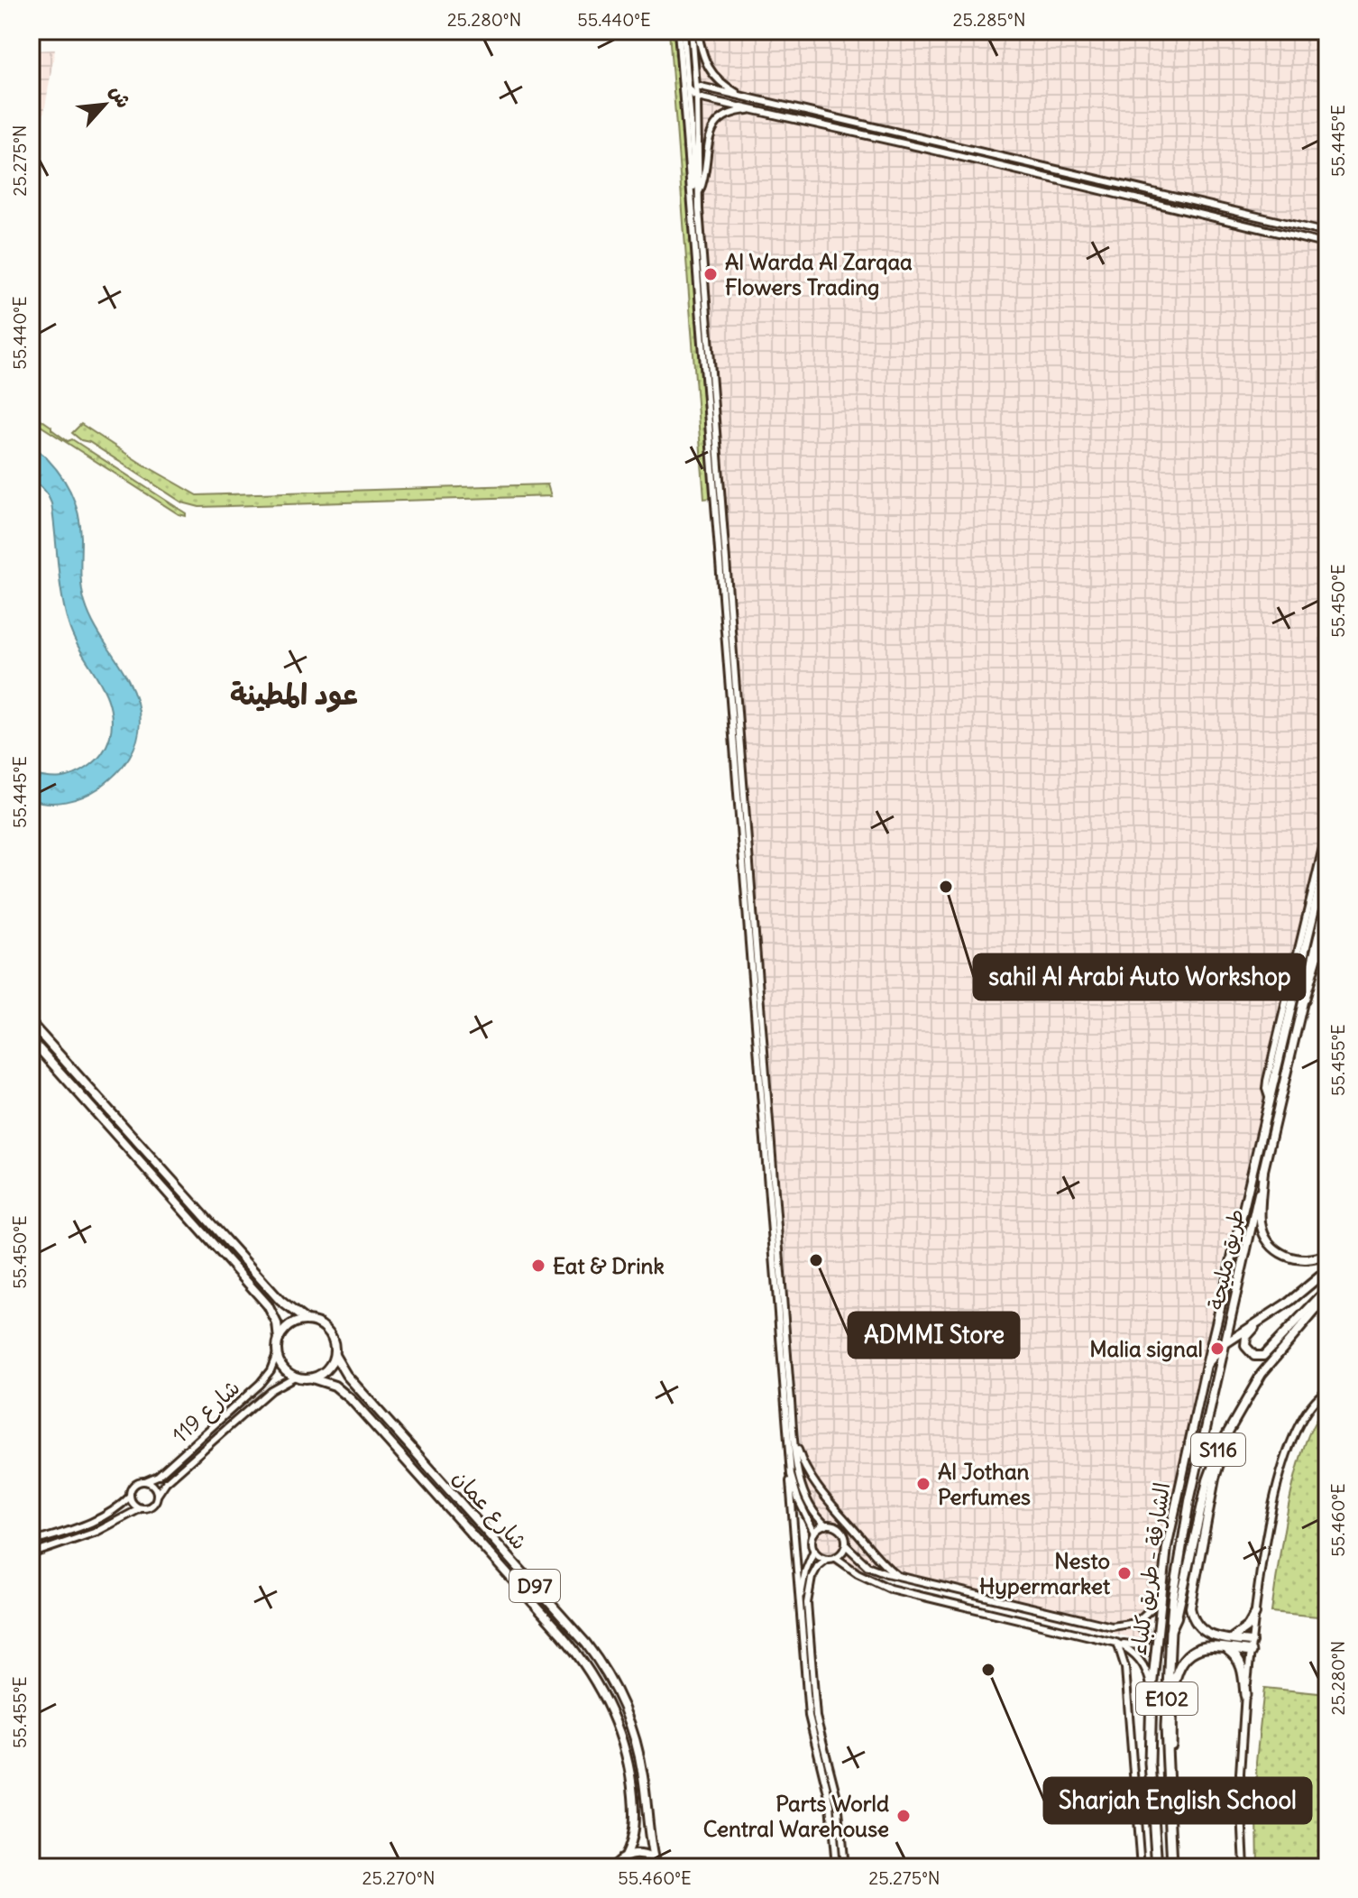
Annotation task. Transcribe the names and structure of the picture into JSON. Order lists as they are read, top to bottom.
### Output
{
  "streets": {
    "highway": ["الشارقة - طريق كلباء", "E102"],
    "main road": [
      "طريق مليحة",
      "S116",
      "شارع عمان",
      "D97"
    ],
    "street": ["شارع 119"]
  },
  "crossings": [
    ["طريق مليحة", "S116"],
    ["طريق مليحة", "الشارقة - طريق كلباء"],
    ["طريق مليحة", "E102"],
    ["شارع 119", "شارع عمان"],
    ["S116", "E102"]
  ],
  "districts": ["عود المطينة"],
  "places": [
    "Al Warda Al Zarqaa Flowers Trading",
    "sahil Al Arabi Auto Workshop",
    "ADMMI Store",
    "Eat & Drink",
    "Malia signal",
    "Al Jothan Perfumes",
    "Nesto Hypermarket",
    "Sharjah English School",
    "Parts World Central Warehouse"
  ],
  "north": "top right",
  "coordinates": [
    "25.280°N",
    "55.440°E",
    "25.285°N",
    "55.445°E",
    "25.275°N",
    "55.450°E",
    "55.455°E",
    "55.460°E",
    "25.270°N"
  ]
}
